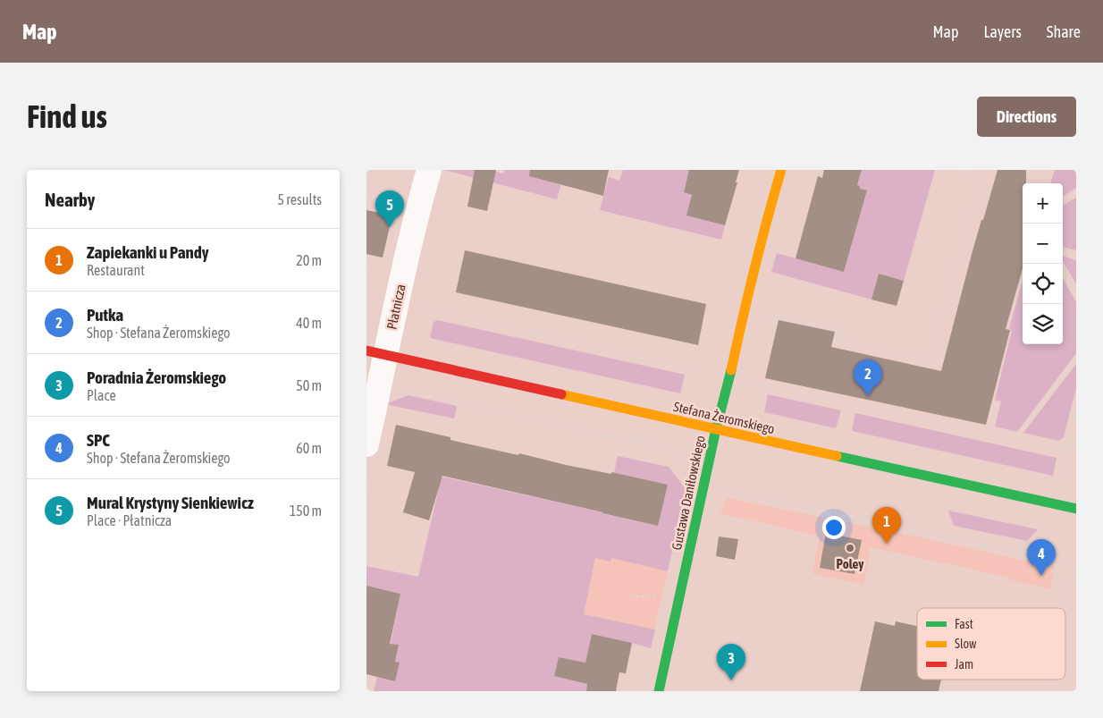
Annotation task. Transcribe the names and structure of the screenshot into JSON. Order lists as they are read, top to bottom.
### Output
{
  "streets": {
    "main road": ["Stefana Żeromskiego", "Gustawa Daniłowskiego"],
    "street": ["Płatnicza"]
  },
  "crossings": [
    ["Płatnicza", "Stefana Żeromskiego"],
    ["Stefana Żeromskiego", "Gustawa Daniłowskiego"]
  ],
  "places": ["Poley"],
  "legend": ["Fast", "Slow", "Jam"],
  "page": {
    "header": "Map",
    "nav": ["Map", "Layers", "Share"],
    "buttons": "Directions",
    "title": "Find us",
    "heading": ["Nearby", "5 results"],
    "map_buttons": ["+", "−"],
    "pins": [
      "5",
      "2",
      "1",
      "4",
      "3"
    ],
    "list": [
      {
        "mark": "1",
        "name": "Zapiekanki u Pandy",
        "note": "Restaurant",
        "value": "20 m"
      },
      {
        "mark": "2",
        "name": "Putka",
        "note": "Shop · Stefana Żeromskiego",
        "value": "40 m"
      },
      {
        "mark": "3",
        "name": "Poradnia Żeromskiego",
        "note": "Place",
        "value": "50 m"
      },
      {
        "mark": "4",
        "name": "SPC",
        "note": "Shop · Stefana Żeromskiego",
        "value": "60 m"
      },
      {
        "mark": "5",
        "name": "Mural Krystyny Sienkiewicz",
        "note": "Place · Płatnicza",
        "value": "150 m"
      }
    ]
  }
}
